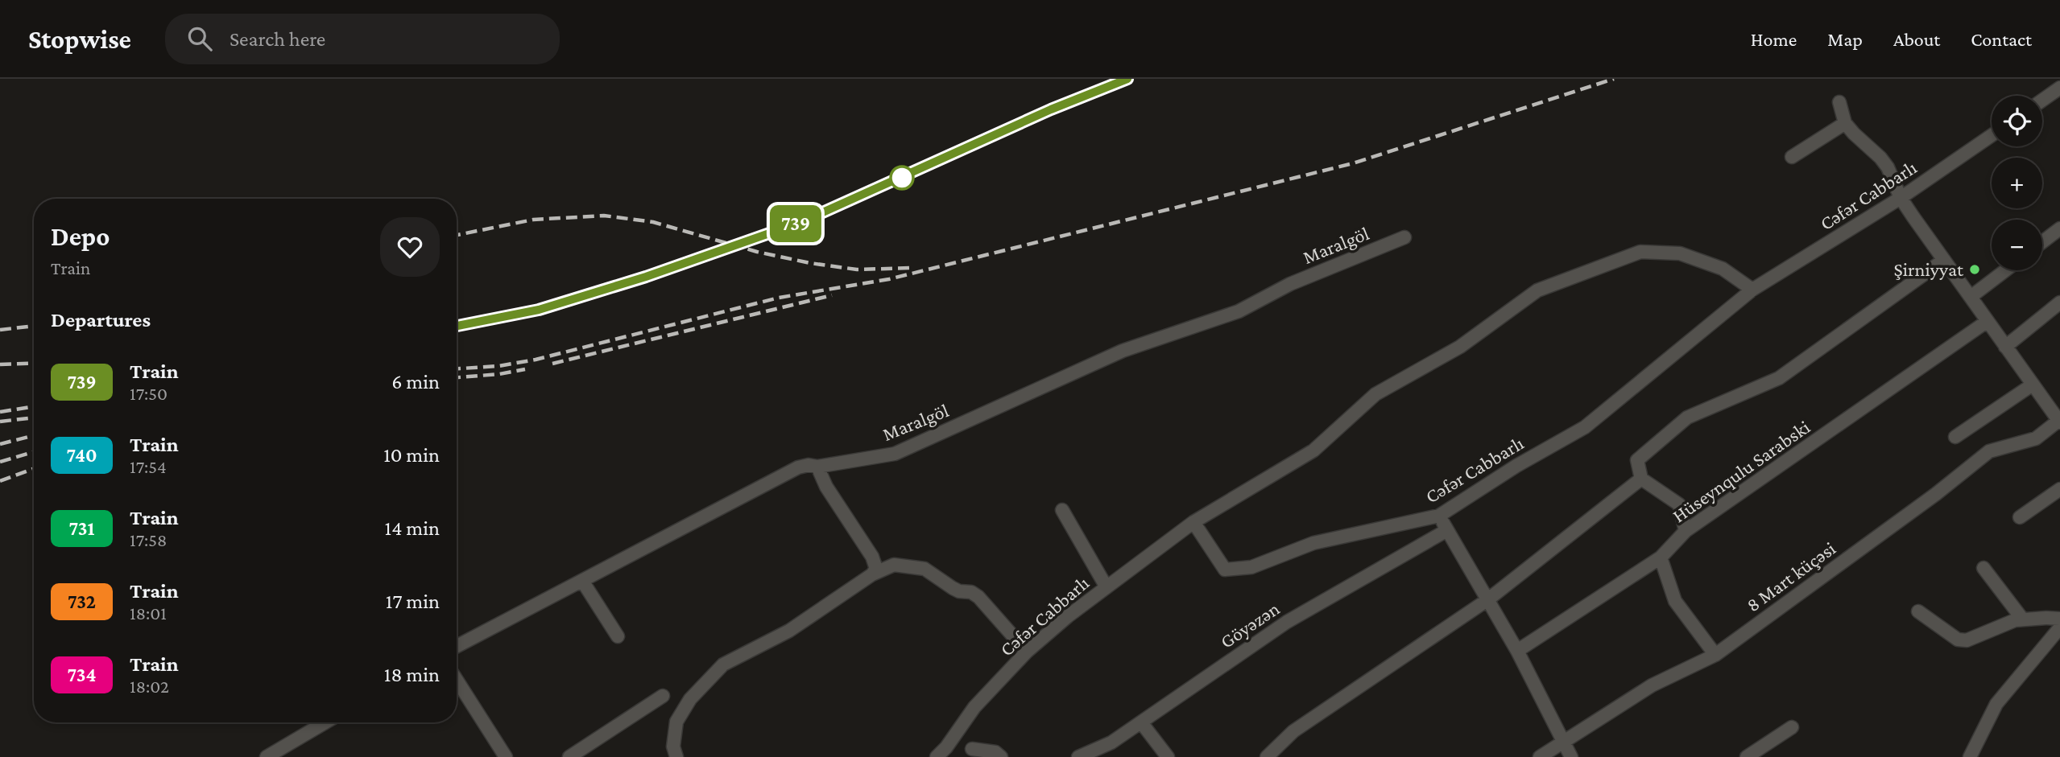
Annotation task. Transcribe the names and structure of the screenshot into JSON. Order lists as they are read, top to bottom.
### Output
{
  "streets": {
    "street": [
      "Cəfər Cabbarlı",
      "Maralgöl",
      "Hüseynqulu Sarabski",
      "8 Mart küçəsi",
      "Göyəzən"
    ]
  },
  "places": ["Şirniyyat"],
  "page": {
    "header": "Stopwise",
    "search": "Search here",
    "nav": [
      "Home",
      "Map",
      "About",
      "Contact"
    ],
    "on_map": "739",
    "map_buttons": ["+", "−"],
    "heading": [
      ["Depo", "Train"],
      "Departures"
    ],
    "list": [
      {
        "mark": "739",
        "name": "Train",
        "note": "17:50",
        "value": "6 min"
      },
      {
        "mark": "740",
        "name": "Train",
        "note": "17:54",
        "value": "10 min"
      },
      {
        "mark": "731",
        "name": "Train",
        "note": "17:58",
        "value": "14 min"
      },
      {
        "mark": "732",
        "name": "Train",
        "note": "18:01",
        "value": "17 min"
      },
      {
        "mark": "734",
        "name": "Train",
        "note": "18:02",
        "value": "18 min"
      }
    ]
  }
}
